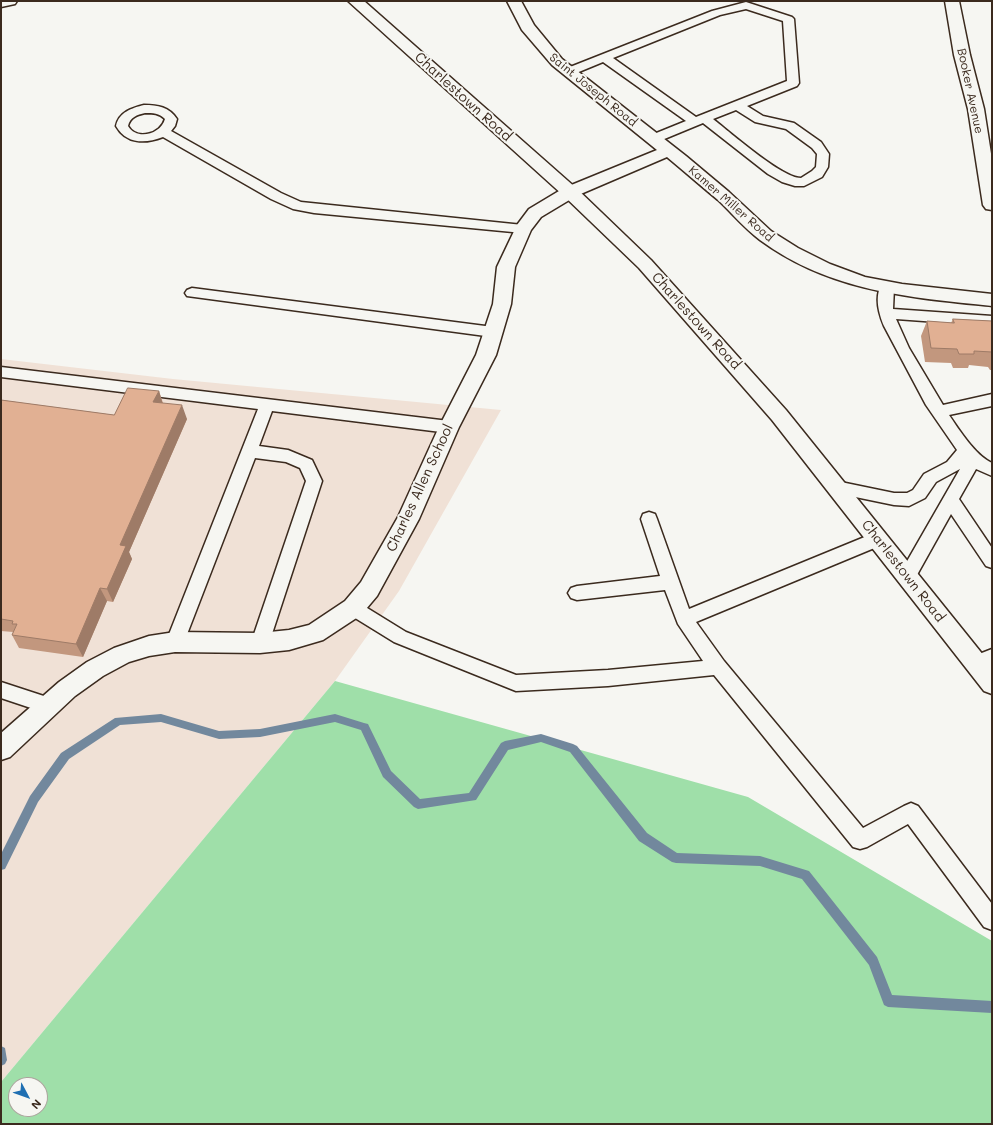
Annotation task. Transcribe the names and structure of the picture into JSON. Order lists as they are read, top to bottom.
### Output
{
  "streets": {
    "main road": [
      "Saint Joseph Road",
      "Booker Avenue",
      "Charlestown Road",
      "Kamer Miller Road",
      "Charles Allen School"
    ]
  },
  "crossings": [
    ["Saint Joseph Road", "Kamer Miller Road"],
    ["Charlestown Road", "Charles Allen School"]
  ],
  "north": "bottom right"
}
